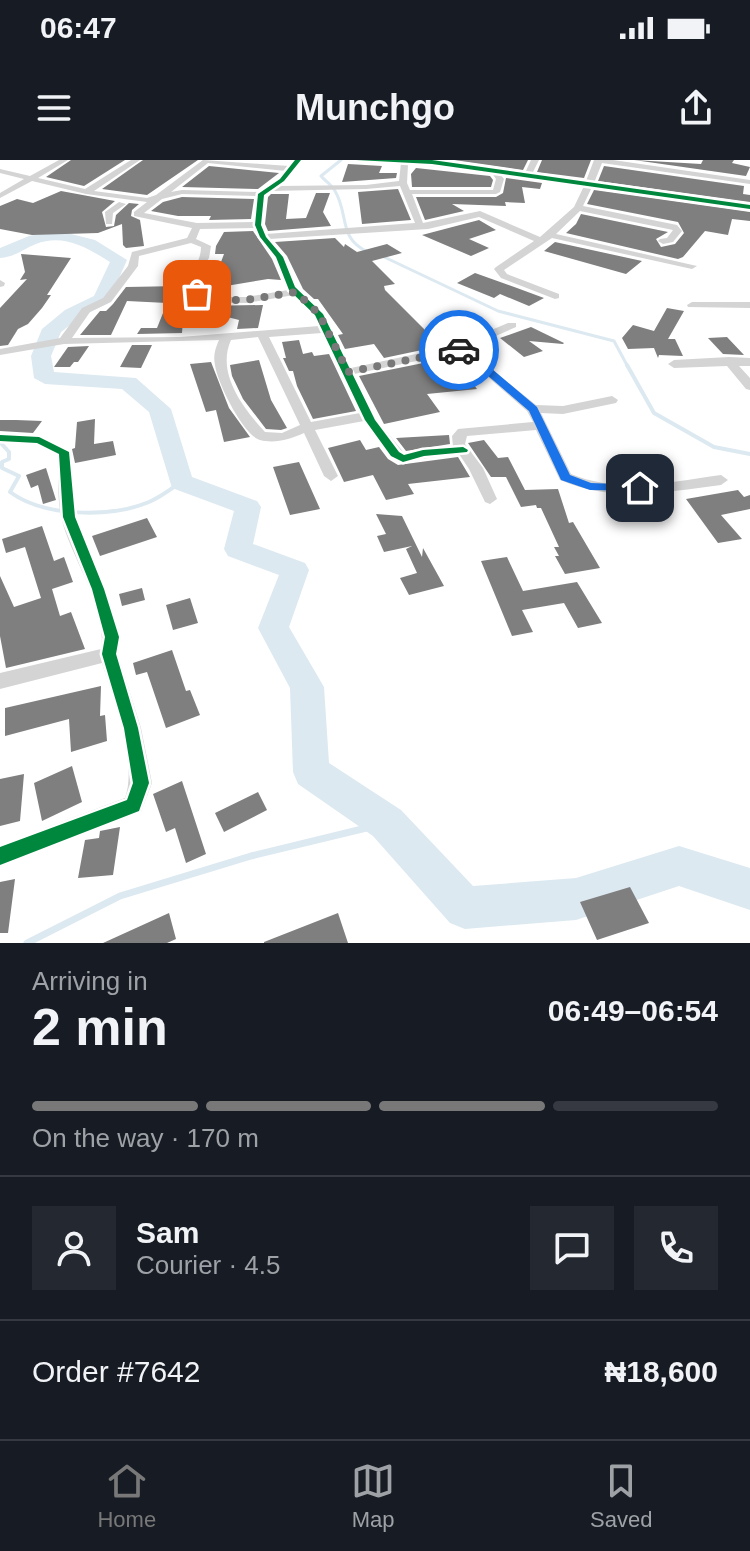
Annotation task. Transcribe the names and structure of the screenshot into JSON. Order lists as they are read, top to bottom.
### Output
{
  "page": {
    "status": "06:47",
    "header": "Munchgo",
    "heading": ["2 min", "Arriving in", "06:49–06:54"],
    "panel": [
      "Sam",
      "Courier · 4.5",
      "Order #7642",
      "₦18,600"
    ],
    "bar": "On the way · 170 m",
    "tabs": ["Home", "Map", "Saved"]
  }
}
